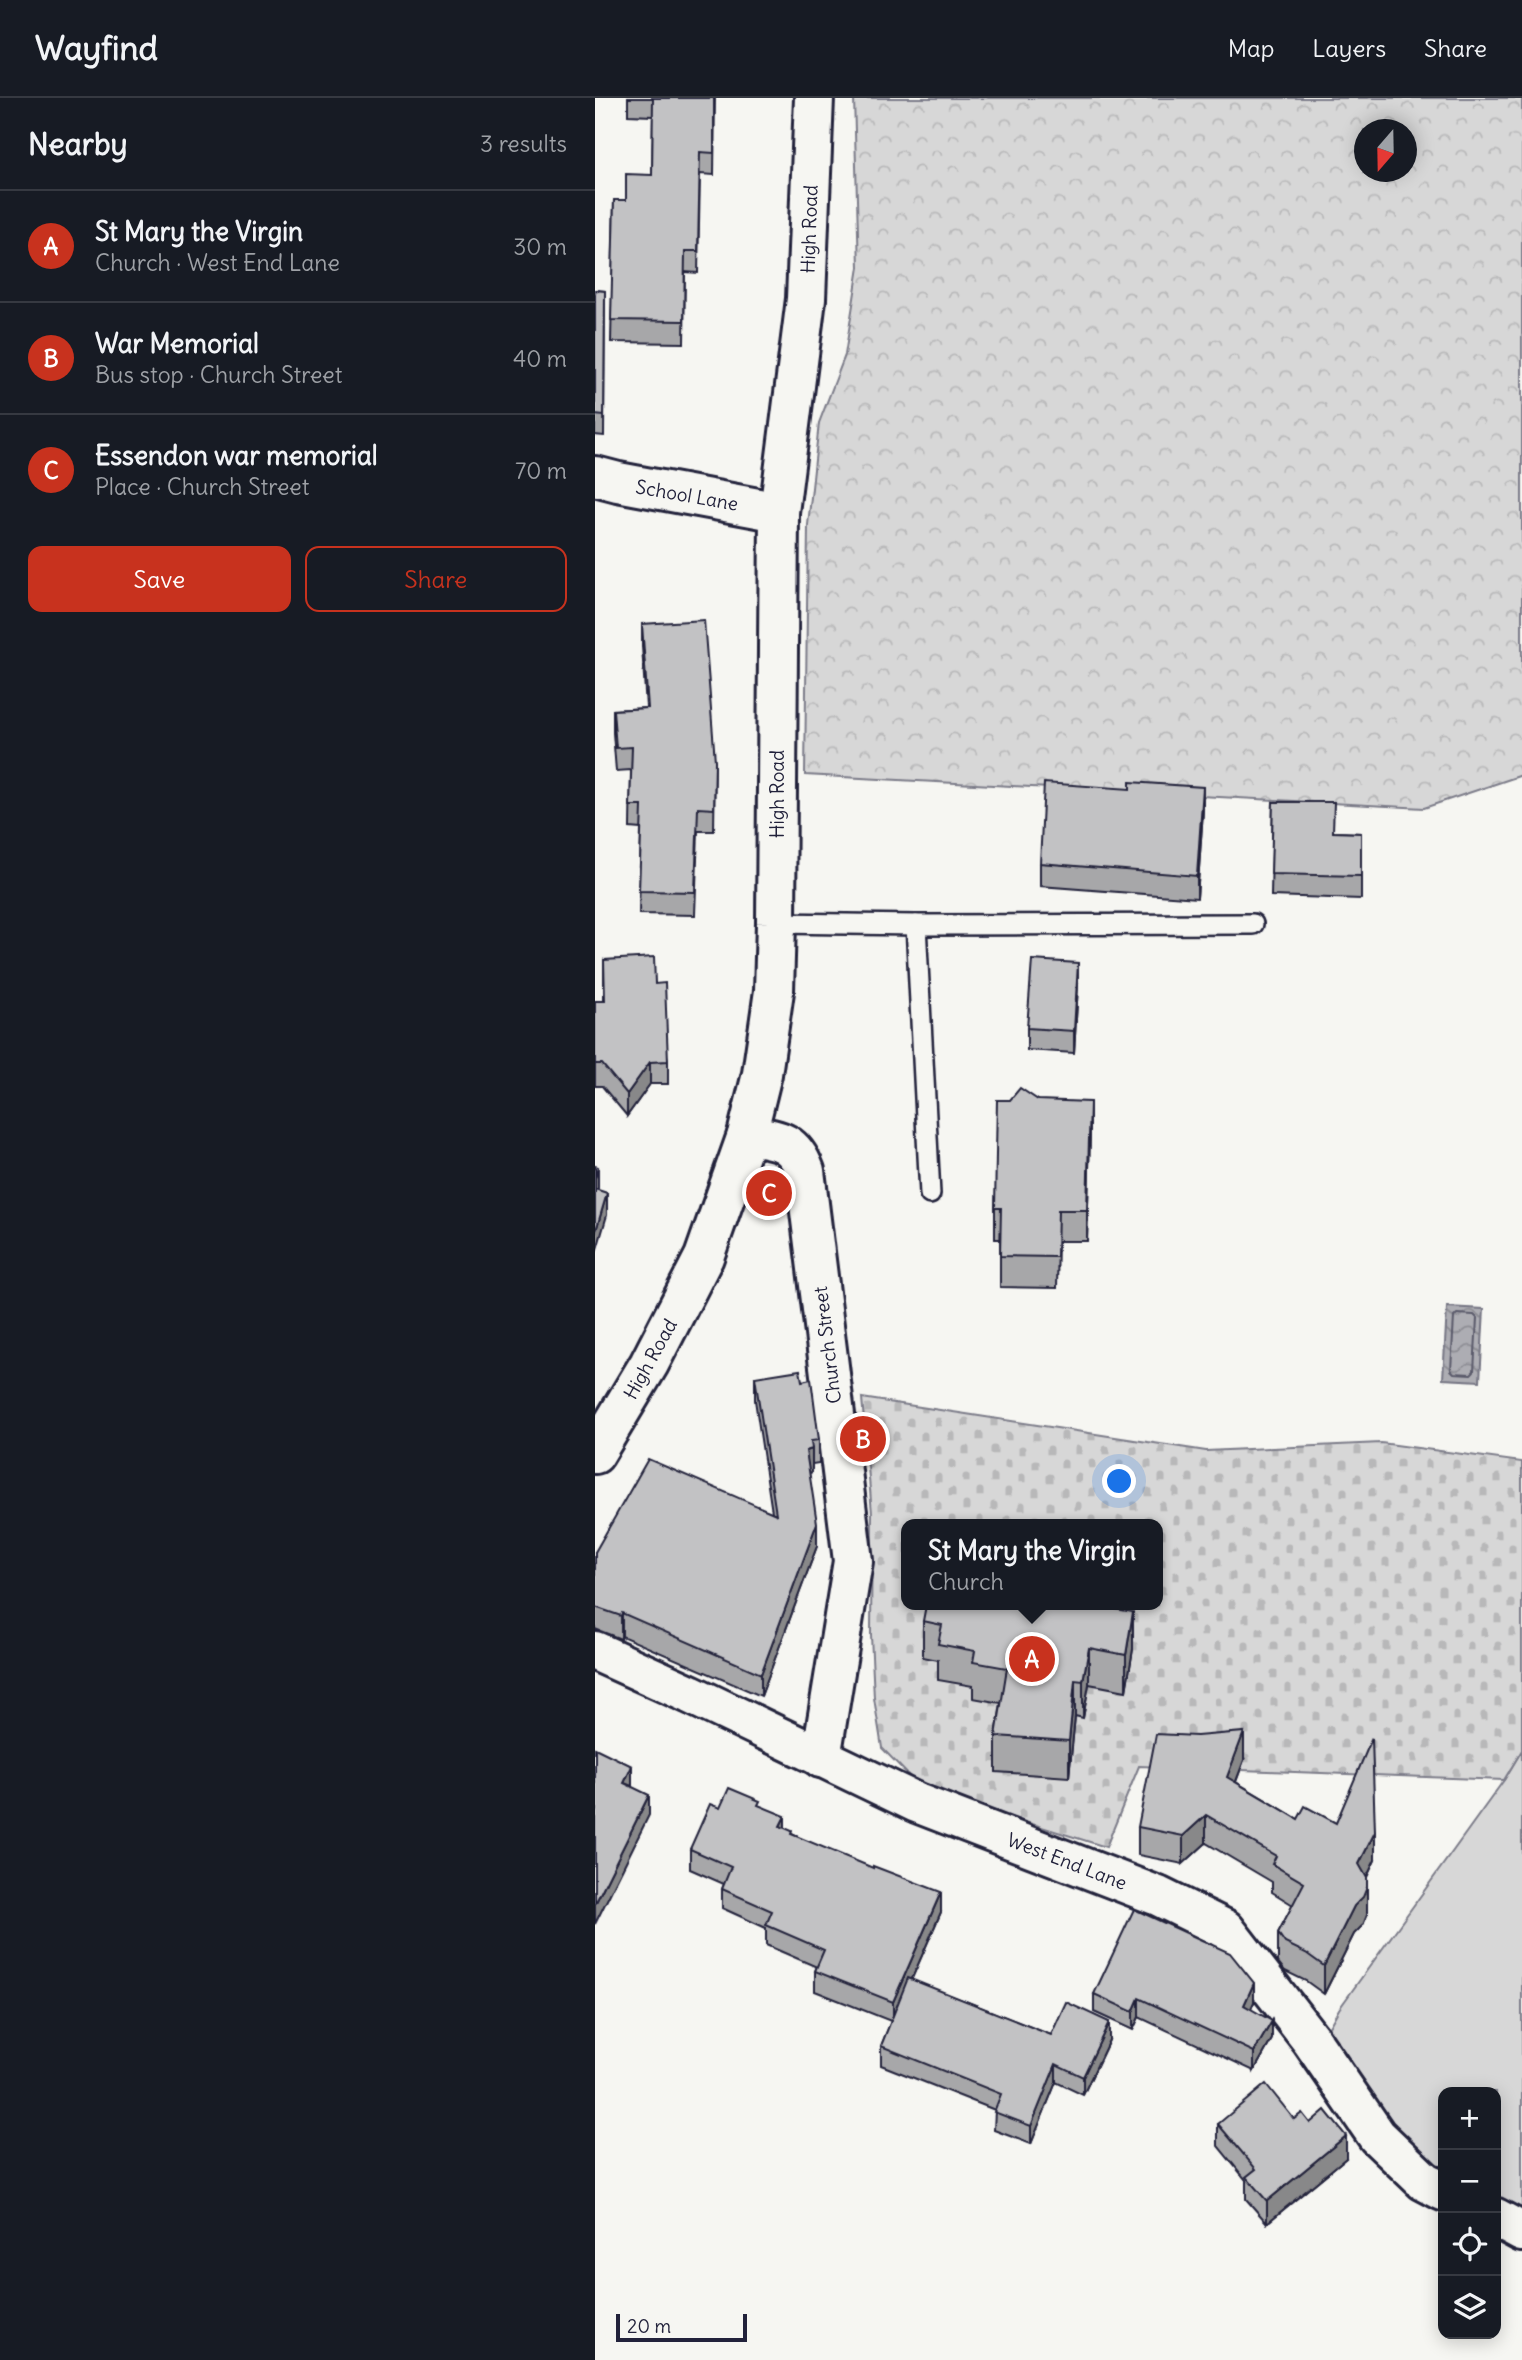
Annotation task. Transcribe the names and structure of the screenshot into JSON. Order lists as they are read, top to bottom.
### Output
{
  "streets": {
    "street": [
      "High Road",
      "School Lane",
      "Church Street",
      "West End Lane"
    ]
  },
  "crossings": [
    ["High Road", "School Lane"],
    ["High Road", "Church Street"],
    ["Church Street", "West End Lane"]
  ],
  "scale_bar": "20 m",
  "north": "bottom",
  "page": {
    "header": "Wayfind",
    "nav": ["Map", "Layers", "Share"],
    "heading": ["Nearby", "3 results"],
    "list": [
      {
        "mark": "A",
        "name": "St Mary the Virgin",
        "note": "Church · West End Lane",
        "value": "30 m"
      },
      {
        "mark": "B",
        "name": "War Memorial",
        "note": "Bus stop · Church Street",
        "value": "40 m"
      },
      {
        "mark": "C",
        "name": "Essendon war memorial",
        "note": "Place · Church Street",
        "value": "70 m"
      }
    ],
    "buttons": ["Save", "Share"],
    "pins": ["C", "B", "A"],
    "popup": ["St Mary the Virgin", "Church"],
    "map_buttons": ["+", "−"],
    "scale": "20 m"
  }
}
